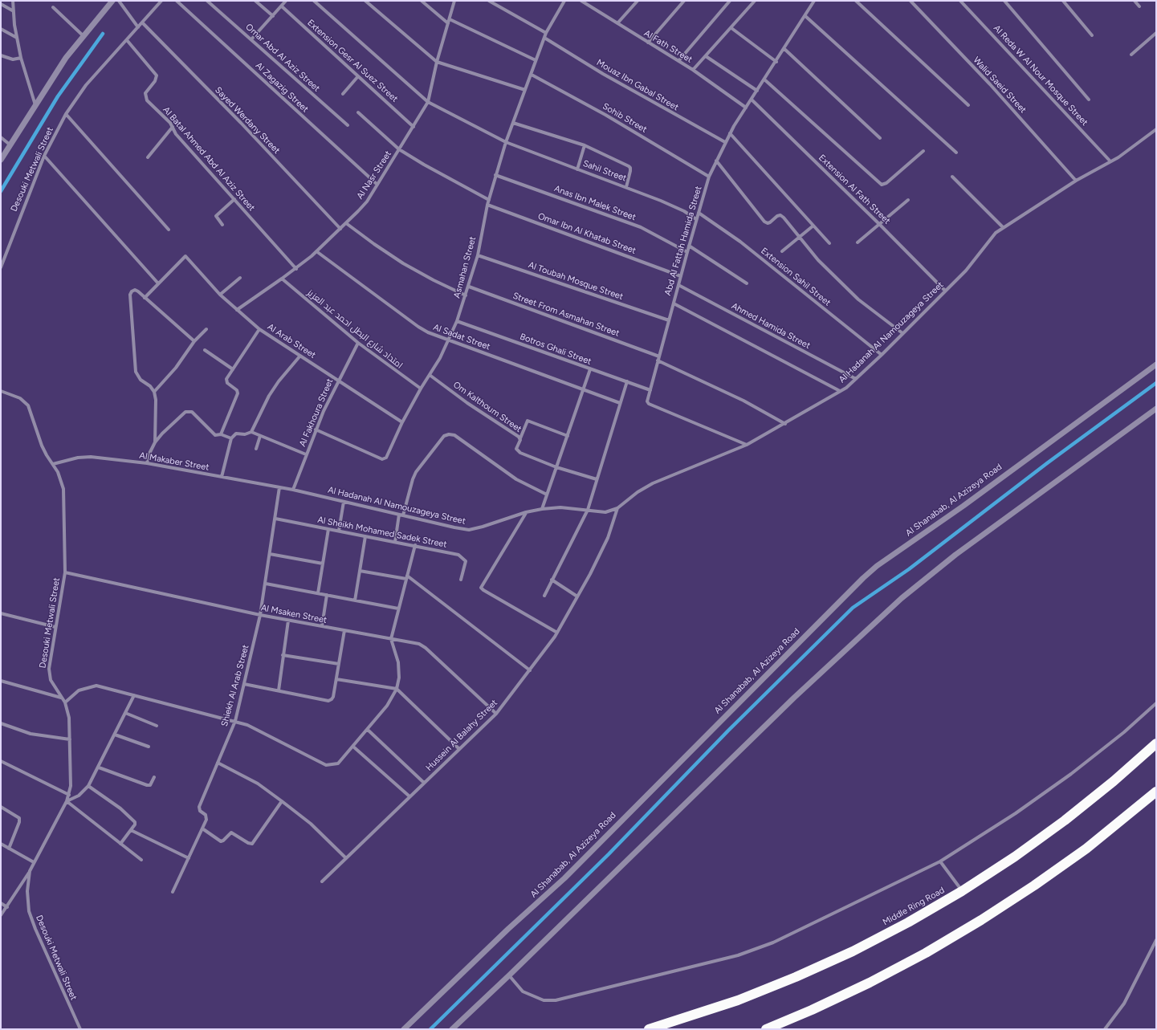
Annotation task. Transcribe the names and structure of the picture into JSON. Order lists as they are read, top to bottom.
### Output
{
  "streets": {
    "highway": ["Middle Ring Road"],
    "street": [
      "Al Fath Street",
      "Omar Abd Al Aziz Street",
      "Extension Gesr Al Suez Street",
      "Al Reda W Al Nour Mosque Street",
      "Mouaz Ibn Gabal Street",
      "Walid Saeid Street",
      "Al Zagazig Street",
      "Sohib Street",
      "Sayed Werdany Street",
      "Al Batal Ahmed Abd Al Aziz Street",
      "Desouki Metwali Street",
      "Sahil Street",
      "Al Nasr Street",
      "Extension Al Fath Street",
      "Anas Ibn Malek Street",
      "Omar Ibn Al Khatab Street",
      "Abd Al Fattah Hamida Street",
      "Asmahan Street",
      "Extension Sahil Street",
      "Al Toubah Mosque Street",
      "Street From Asmahan Street",
      "Ahmed Hamida Street",
      "امتداد شارع البطل احمد عبد العزيز",
      "Al Hadanah Al Namouzageya Street",
      "Al Sadat Street",
      "Al Arab Street",
      "Botros Ghali Street",
      "Om Kalthoum Street",
      "Al Fakhoura Street",
      "Al Makaber Street",
      "Al Shanabab, Al Azizeya Road",
      "Al Sheikh Mohamed Sadek Street",
      "Al Msaken Street",
      "Shiekh Al Arab Street",
      "Hussein Al Balahy Street"
    ]
  },
  "crossings": [
    ["Al Fath Street", "Abd Al Fattah Hamida Street"],
    ["Extension Gesr Al Suez Street", "Al Nasr Street"],
    ["Al Reda W Al Nour Mosque Street", "Al Hadanah Al Namouzageya Street"],
    ["Mouaz Ibn Gabal Street", "Abd Al Fattah Hamida Street"],
    ["Mouaz Ibn Gabal Street", "Asmahan Street"],
    ["Walid Saeid Street", "Al Hadanah Al Namouzageya Street"],
    ["Al Zagazig Street", "Al Nasr Street"],
    ["Sohib Street", "Abd Al Fattah Hamida Street"],
    ["Sohib Street", "Asmahan Street"],
    ["Sayed Werdany Street", "Desouki Metwali Street"],
    ["Sayed Werdany Street", "Al Nasr Street"],
    ["Al Batal Ahmed Abd Al Aziz Street", "Desouki Metwali Street"],
    ["Al Batal Ahmed Abd Al Aziz Street", "Al Nasr Street"],
    ["Desouki Metwali Street", "Al Makaber Street"],
    ["Desouki Metwali Street", "Al Msaken Street"],
    ["Sahil Street", "Al Nasr Street"],
    ["Sahil Street", "Abd Al Fattah Hamida Street"],
    ["Sahil Street", "Asmahan Street"],
    ["Al Nasr Street", "امتداد شارع البطل احمد عبد العزيز"],
    ["Al Nasr Street", "Al Sadat Street"],
    ["Al Nasr Street", "Al Arab Street"],
    ["Extension Al Fath Street", "Abd Al Fattah Hamida Street"],
    ["Extension Al Fath Street", "Al Hadanah Al Namouzageya Street"],
    ["Anas Ibn Malek Street", "Abd Al Fattah Hamida Street"],
    ["Anas Ibn Malek Street", "Asmahan Street"],
    ["Omar Ibn Al Khatab Street", "Abd Al Fattah Hamida Street"],
    ["Omar Ibn Al Khatab Street", "Asmahan Street"],
    ["Abd Al Fattah Hamida Street", "Extension Sahil Street"],
    ["Abd Al Fattah Hamida Street", "Al Toubah Mosque Street"],
    ["Abd Al Fattah Hamida Street", "Street From Asmahan Street"],
    ["Abd Al Fattah Hamida Street", "Ahmed Hamida Street"],
    ["Abd Al Fattah Hamida Street", "Al Hadanah Al Namouzageya Street"],
    ["Abd Al Fattah Hamida Street", "Botros Ghali Street"],
    ["Asmahan Street", "Al Toubah Mosque Street"],
    ["Asmahan Street", "Street From Asmahan Street"],
    ["Asmahan Street", "امتداد شارع البطل احمد عبد العزيز"],
    ["Asmahan Street", "Al Sadat Street"],
    ["Asmahan Street", "Al Arab Street"],
    ["Asmahan Street", "Botros Ghali Street"],
    ["Asmahan Street", "Om Kalthoum Street"],
    ["Asmahan Street", "Al Fakhoura Street"],
    ["Extension Sahil Street", "Al Hadanah Al Namouzageya Street"],
    ["Ahmed Hamida Street", "Al Hadanah Al Namouzageya Street"],
    ["امتداد شارع البطل احمد عبد العزيز", "Al Fakhoura Street"],
    ["Al Hadanah Al Namouzageya Street", "Al Fakhoura Street"],
    ["Al Hadanah Al Namouzageya Street", "Al Makaber Street"],
    ["Al Hadanah Al Namouzageya Street", "Hussein Al Balahy Street"],
    ["Al Arab Street", "Al Fakhoura Street"],
    ["Al Fakhoura Street", "Al Makaber Street"],
    ["Al Makaber Street", "Shiekh Al Arab Street"],
    ["Al Sheikh Mohamed Sadek Street", "Shiekh Al Arab Street"],
    ["Al Msaken Street", "Shiekh Al Arab Street"],
    ["Al Msaken Street", "Hussein Al Balahy Street"]
  ]
}
